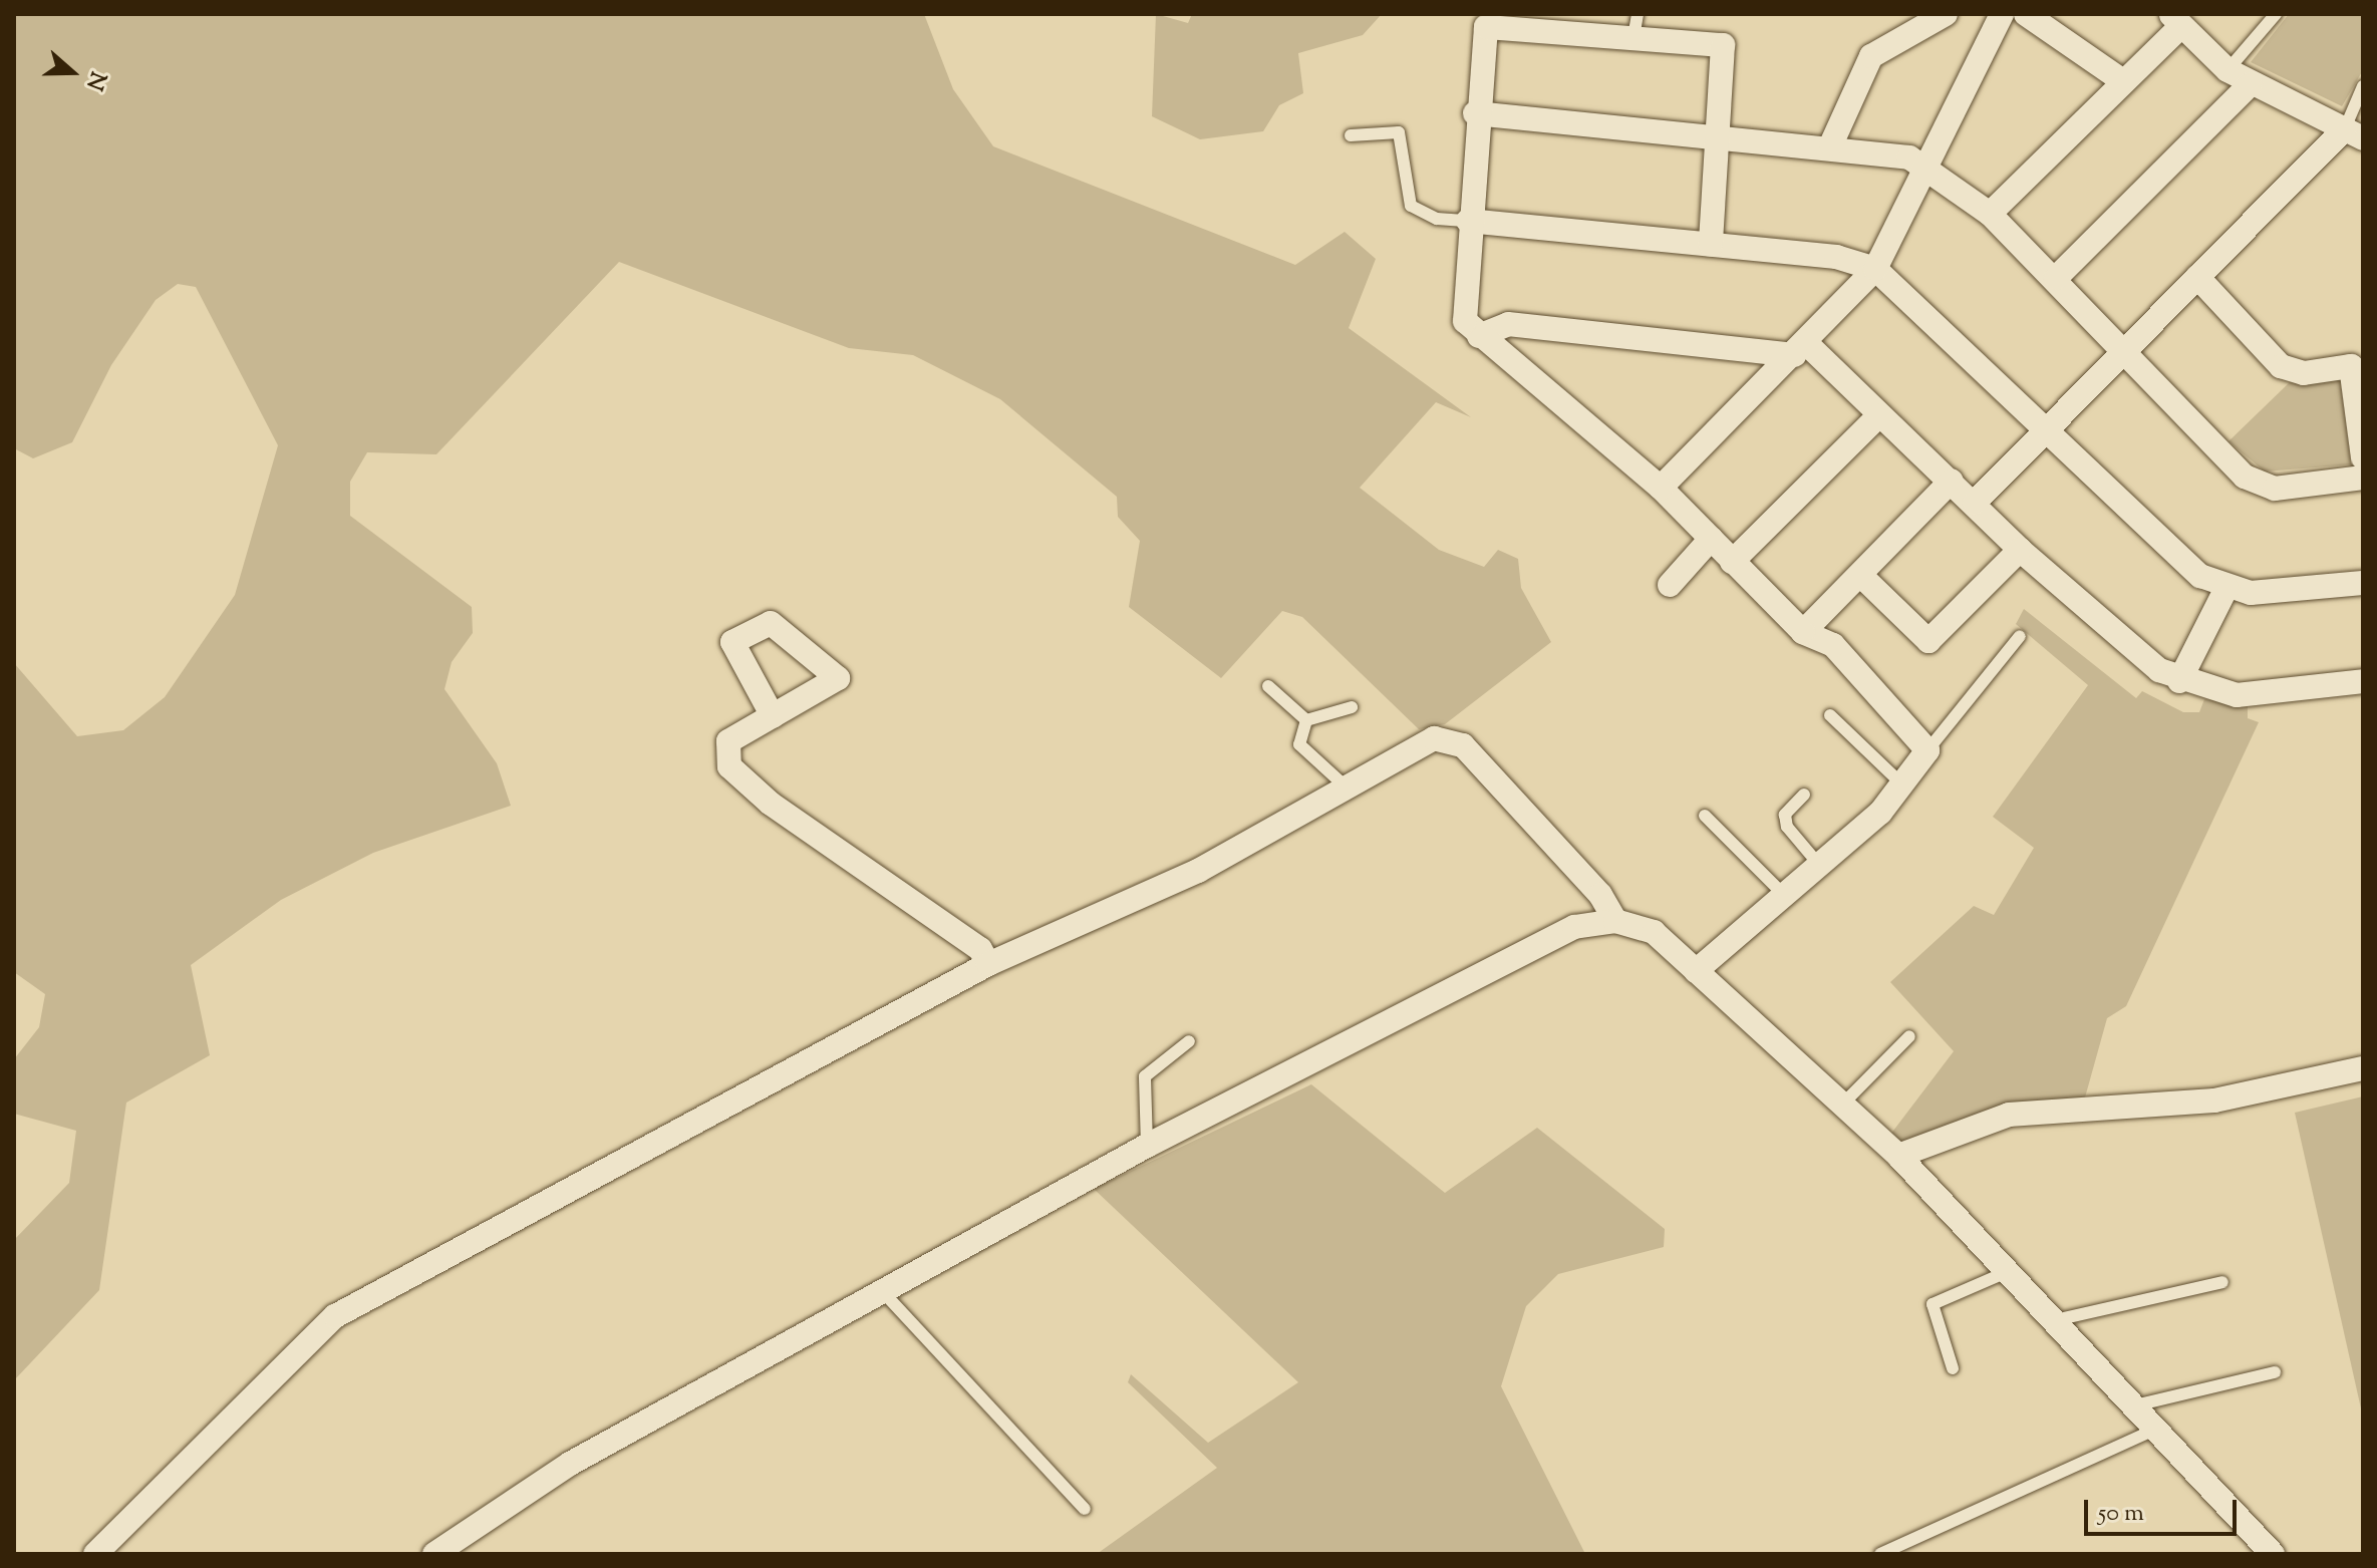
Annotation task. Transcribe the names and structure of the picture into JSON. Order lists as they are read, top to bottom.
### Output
{
  "scale_bar": "50 m",
  "north": "right"
}
